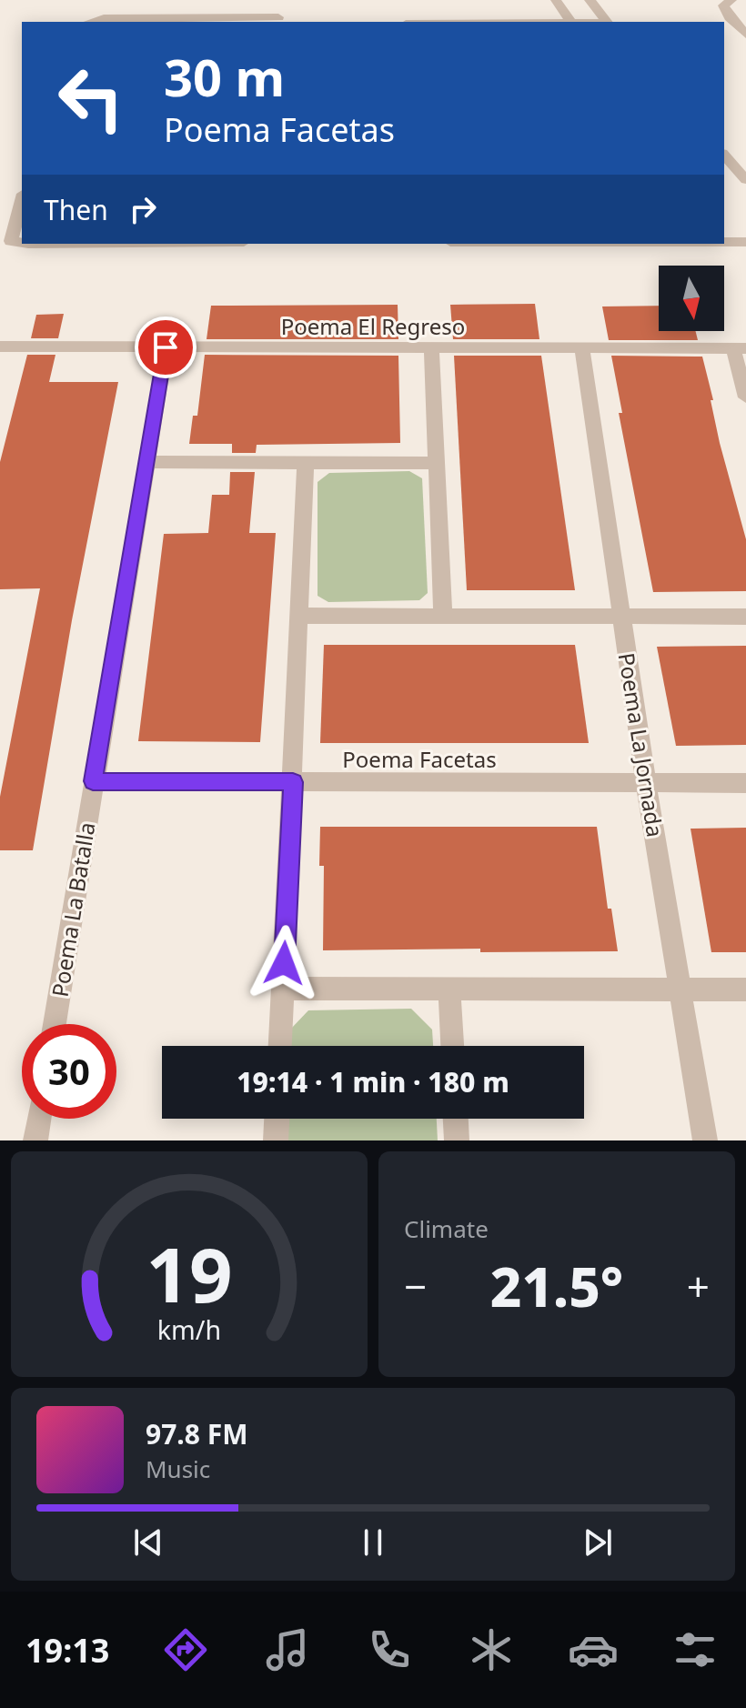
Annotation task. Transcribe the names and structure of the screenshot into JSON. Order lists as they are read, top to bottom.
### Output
{
  "streets": {
    "street": [
      "Poema El Regreso",
      "Poema La Jornada",
      "Poema Facetas",
      "Poema La Batalla"
    ]
  },
  "crossings": [
    ["Poema El Regreso", "Poema La Jornada"],
    ["Poema El Regreso", "Poema La Batalla"],
    ["Poema La Jornada", "Poema Facetas"],
    ["Poema Facetas", "Poema La Batalla"]
  ],
  "north": "bottom",
  "page": {
    "turn": ["30 m", "Poema Facetas"],
    "then": "Then",
    "limit": "30",
    "trip": "19:14 · 1 min · 180 m",
    "tile": "Climate",
    "heat": ["−", "21.5°", "+"],
    "song": ["97.8 FM", "Music"],
    "tabs": "19:13",
    "gauge": ["19", "km/h"]
  }
}
